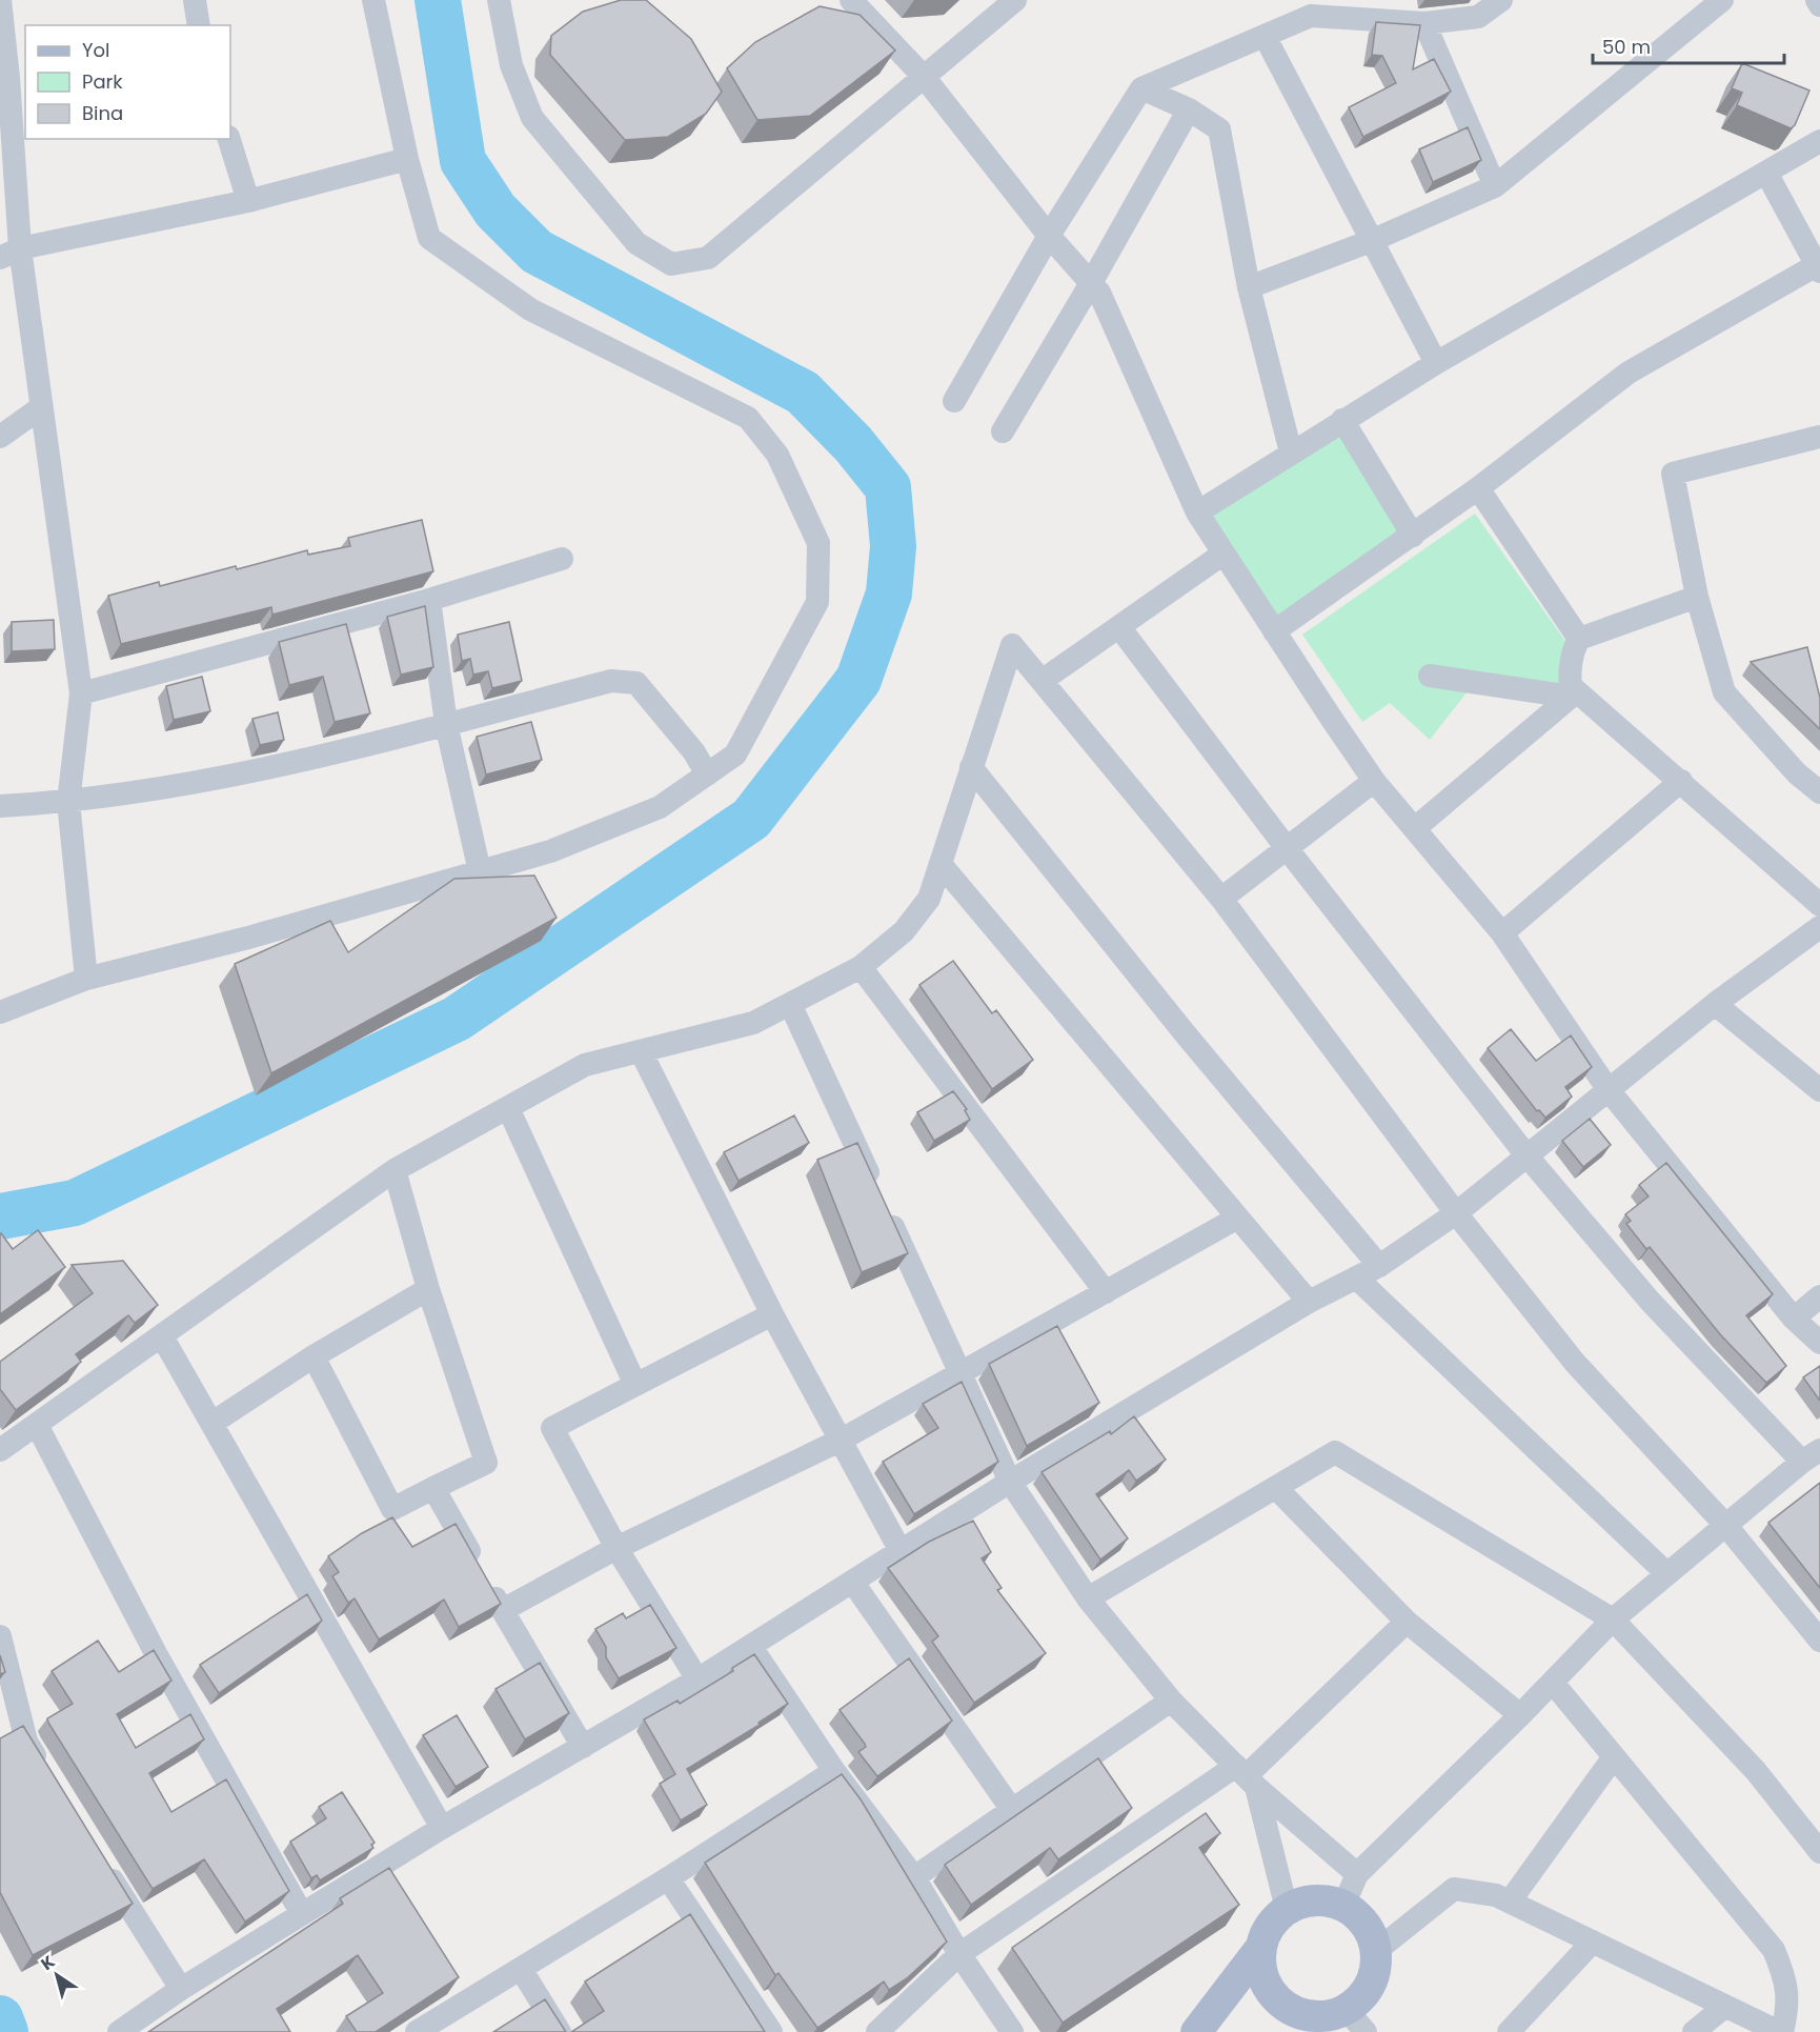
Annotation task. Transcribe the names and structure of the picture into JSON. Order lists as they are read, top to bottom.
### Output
{
  "legend": ["Yol", "Park", "Bina"],
  "scale_bar": "50 m",
  "north": "top left"
}
